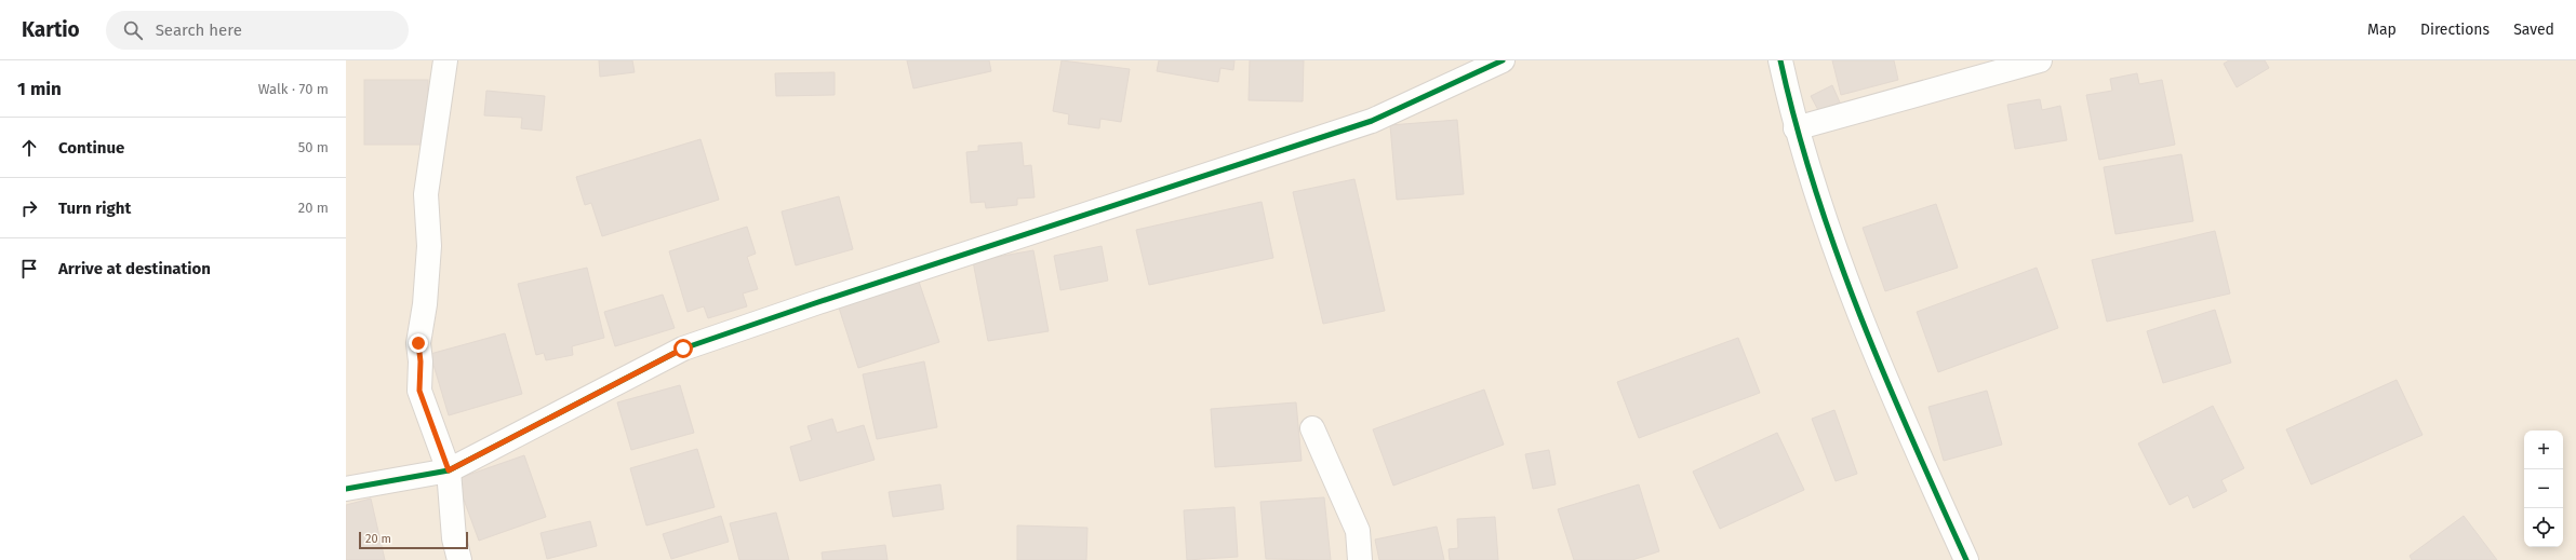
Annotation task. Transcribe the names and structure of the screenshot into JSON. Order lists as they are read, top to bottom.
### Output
{
  "scale_bar": "20 m",
  "page": {
    "header": "Kartio",
    "search": "Search here",
    "nav": ["Map", "Directions", "Saved"],
    "heading": ["1 min", "Walk · 70 m"],
    "list": [
      ["Continue", "50 m"],
      ["Turn right", "20 m"],
      "Arrive at destination"
    ],
    "map_buttons": ["+", "−"],
    "scale": "20 m"
  }
}
